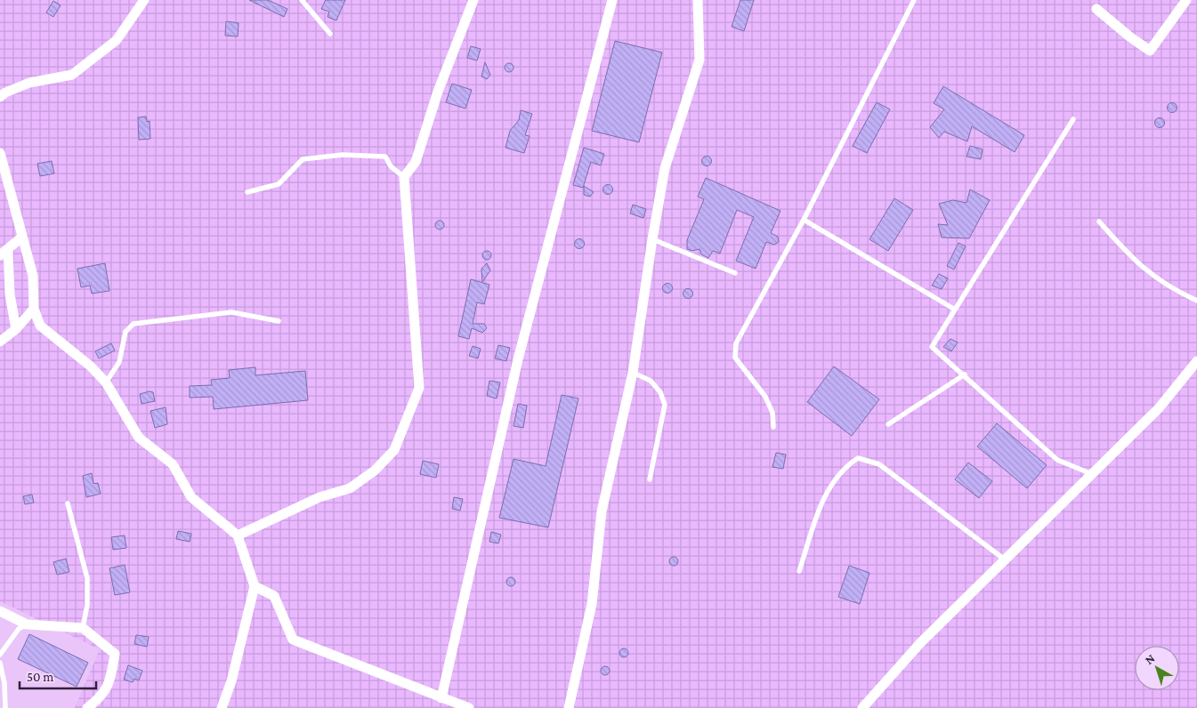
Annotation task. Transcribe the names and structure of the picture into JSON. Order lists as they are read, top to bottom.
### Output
{
  "scale_bar": "50 m",
  "north": "top left"
}
